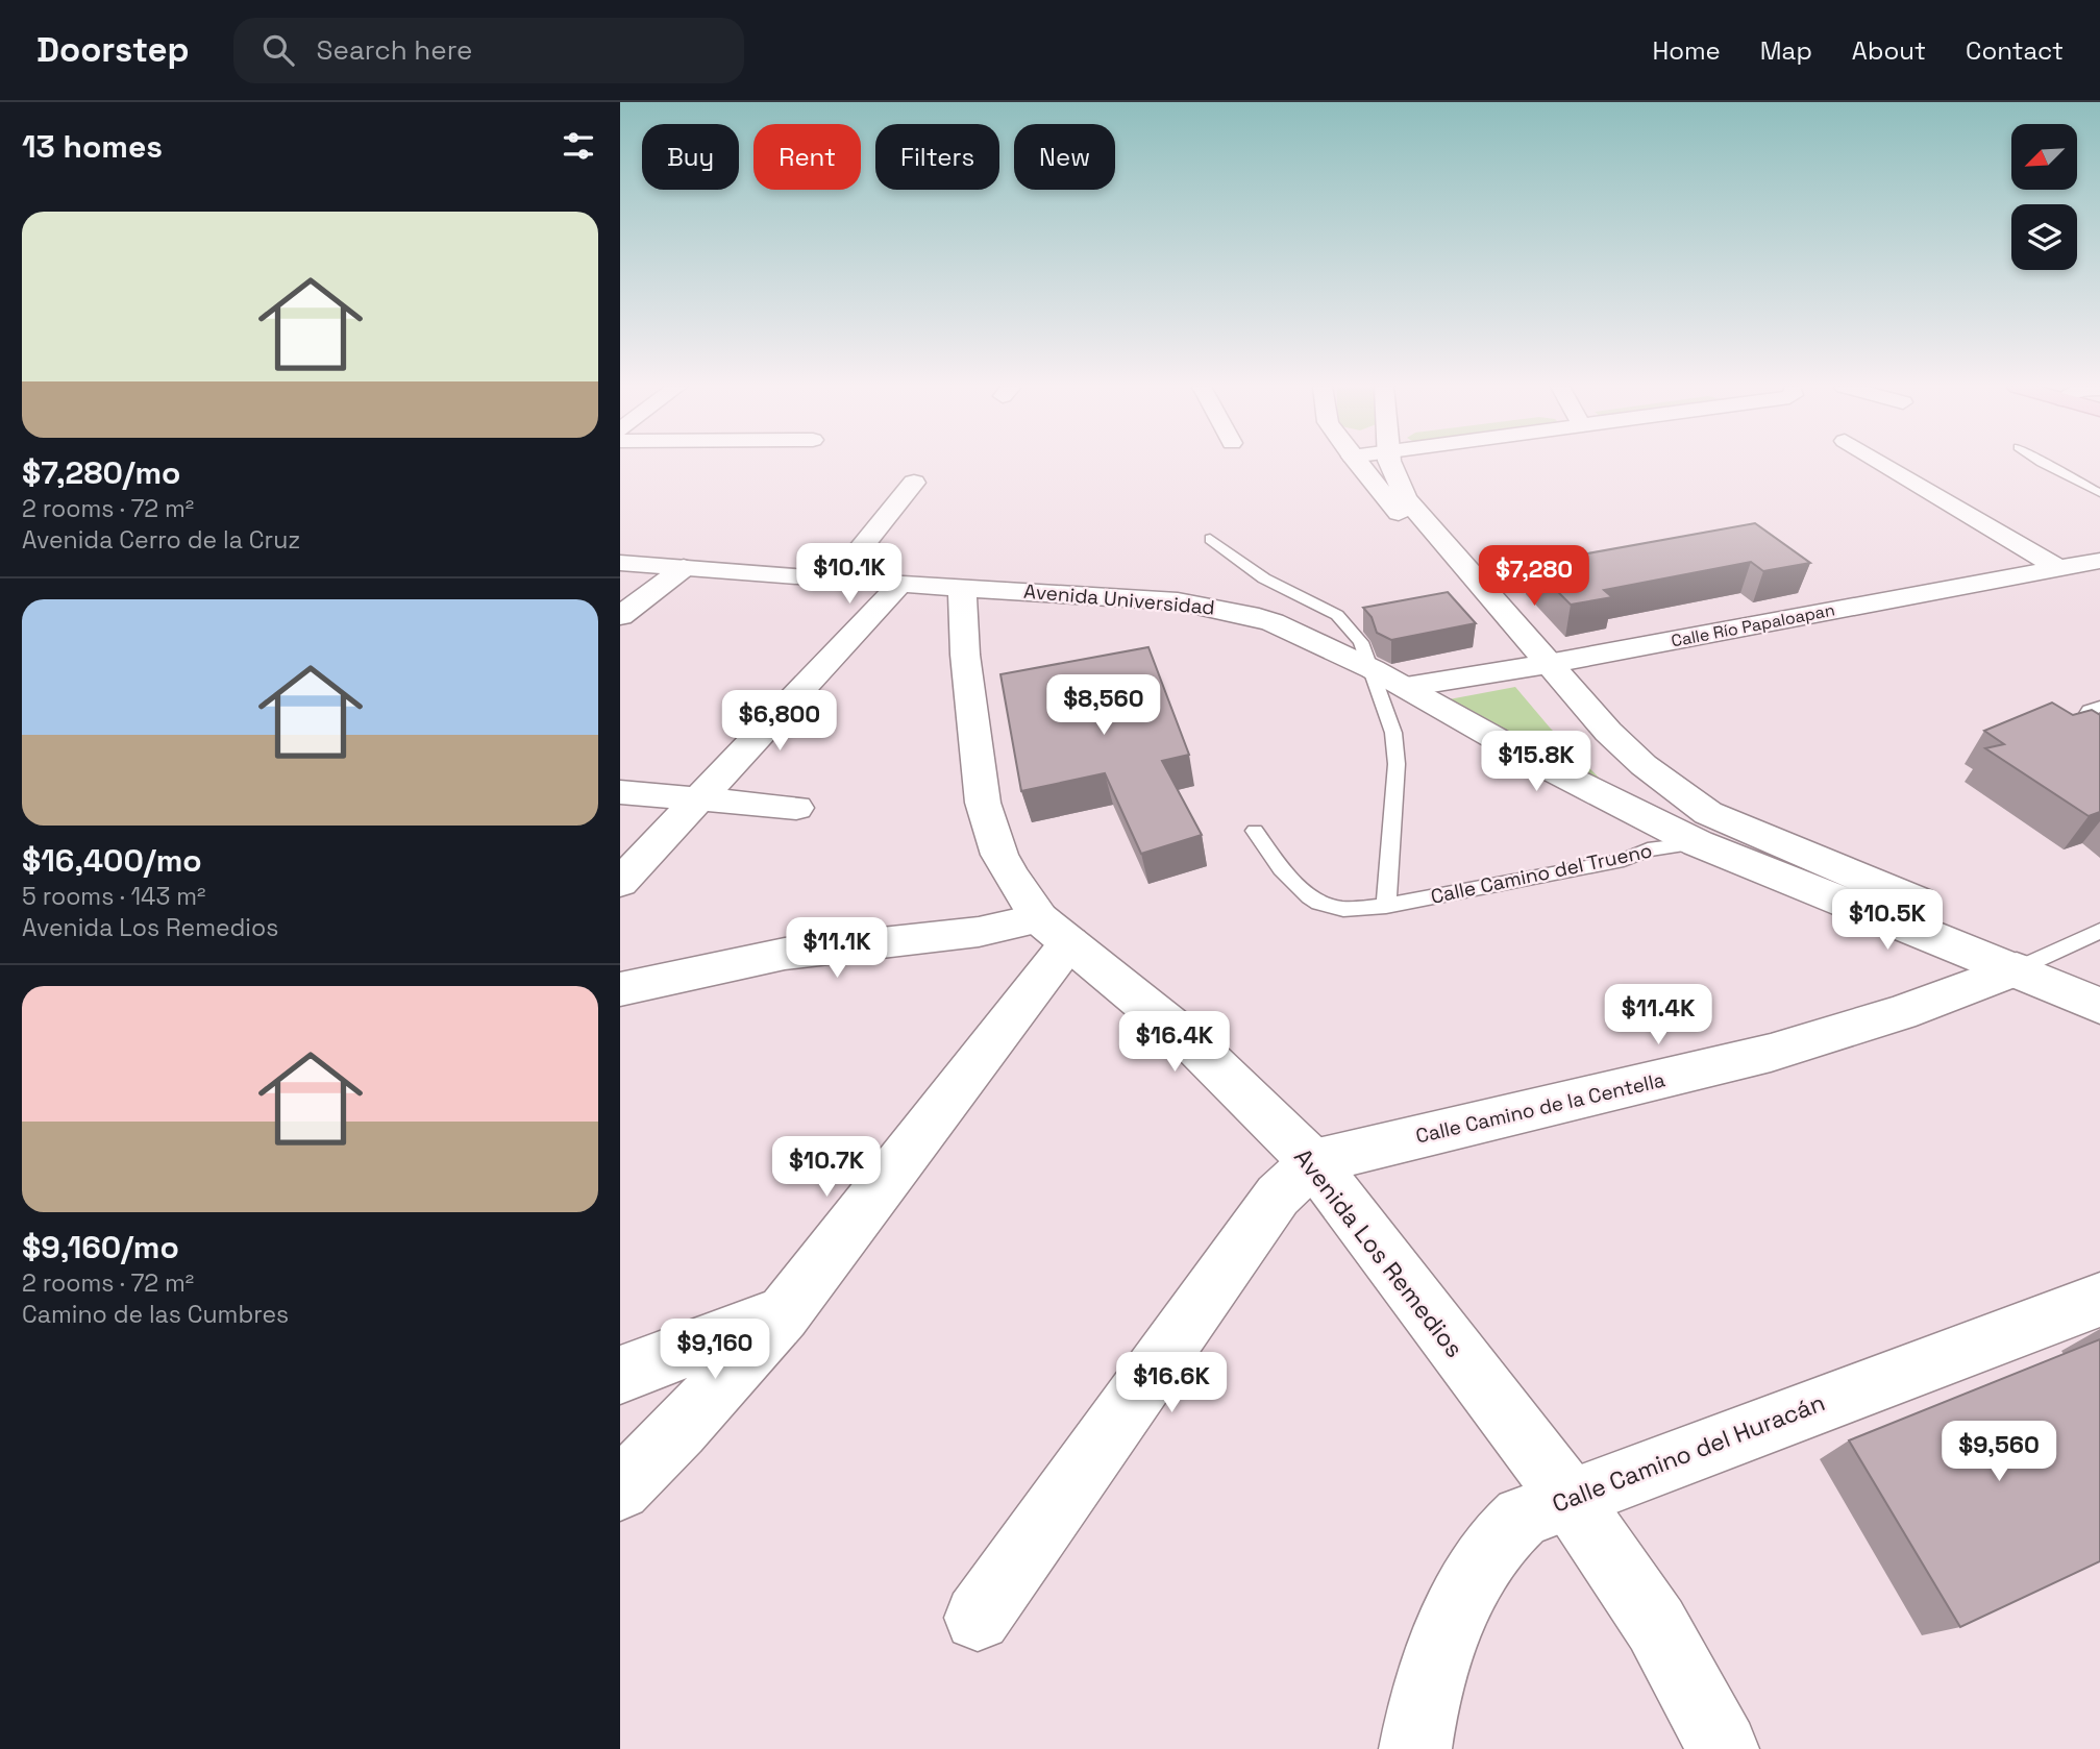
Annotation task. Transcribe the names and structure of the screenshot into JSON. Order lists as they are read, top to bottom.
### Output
{
  "streets": {
    "street": [
      "Avenida Universidad",
      "Calle Río Papaloapan",
      "Calle Camino de la Centella",
      "Avenida Los Remedios",
      "Calle Camino del Huracán"
    ],
    "lane": ["Calle Camino del Trueno"]
  },
  "crossings": [
    ["Avenida Universidad", "Calle Río Papaloapan"],
    ["Avenida Universidad", "Calle Camino del Trueno"],
    ["Avenida Universidad", "Calle Camino de la Centella"],
    ["Avenida Universidad", "Avenida Los Remedios"],
    ["Calle Camino de la Centella", "Avenida Los Remedios"],
    ["Avenida Los Remedios", "Calle Camino del Huracán"]
  ],
  "north": "bottom left",
  "page": {
    "header": "Doorstep",
    "search": "Search here",
    "nav": [
      "Home",
      "Map",
      "About",
      "Contact"
    ],
    "heading": "13 homes",
    "chip": [
      "Buy",
      "Rent",
      "Filters",
      "New"
    ],
    "list": [
      {
        "name": "$7,280/mo",
        "note": "2 rooms · 72 m² · Avenida Cerro de la Cruz"
      },
      {
        "name": "$16,400/mo",
        "note": "5 rooms · 143 m² · Avenida Los Remedios"
      },
      {
        "name": "$9,160/mo",
        "note": "2 rooms · 72 m² · Camino de las Cumbres"
      }
    ],
    "price": [
      "$10.1K",
      "$7,280",
      "$8,560",
      "$6,800",
      "$15.8K",
      "$10.5K",
      "$11.1K",
      "$11.4K",
      "$16.4K",
      "$10.7K",
      "$9,160",
      "$16.6K",
      "$9,560"
    ]
  }
}
